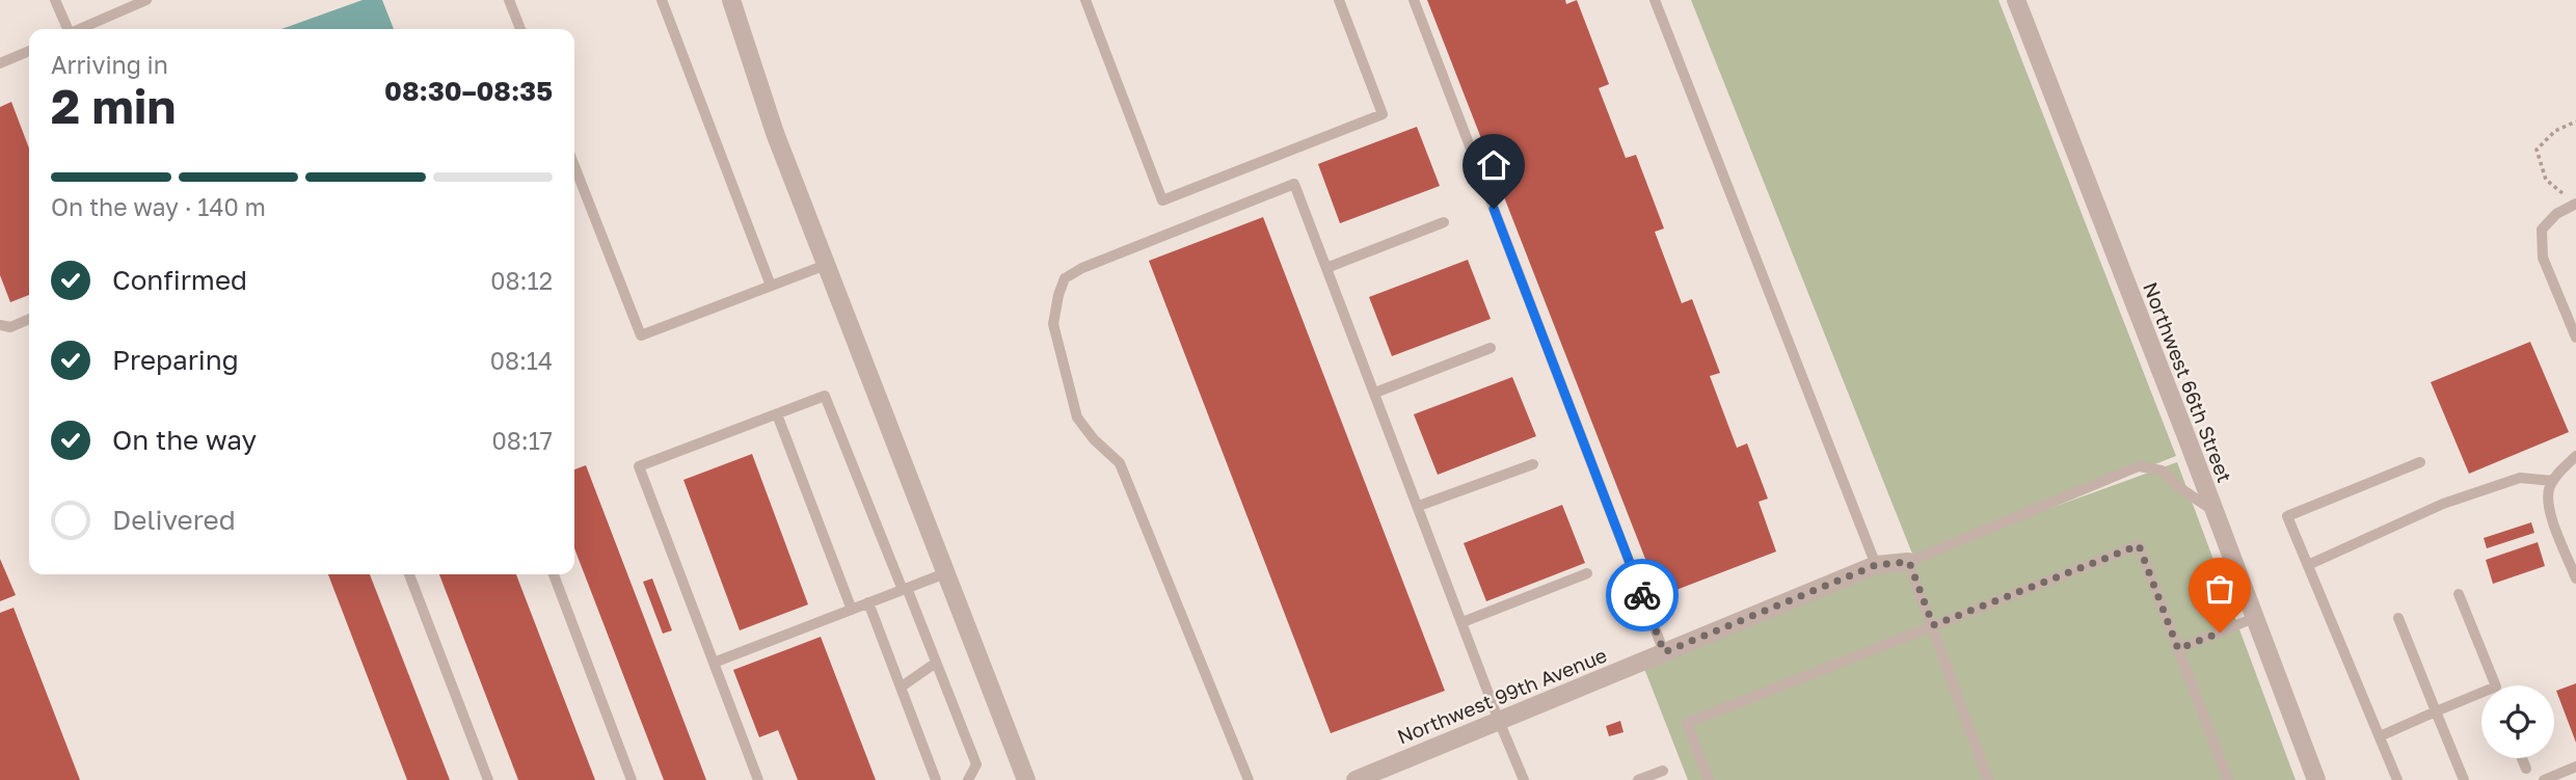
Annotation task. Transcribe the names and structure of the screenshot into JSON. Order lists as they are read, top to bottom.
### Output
{
  "streets": {
    "street": ["Northwest 66th Street", "Northwest 99th Avenue"]
  },
  "page": {
    "heading": ["2 min", "Arriving in", "08:30–08:35"],
    "bar": "On the way · 140 m",
    "list": [
      ["Confirmed", "08:12"],
      ["Preparing", "08:14"],
      ["On the way", "08:17"],
      "Delivered"
    ]
  }
}
